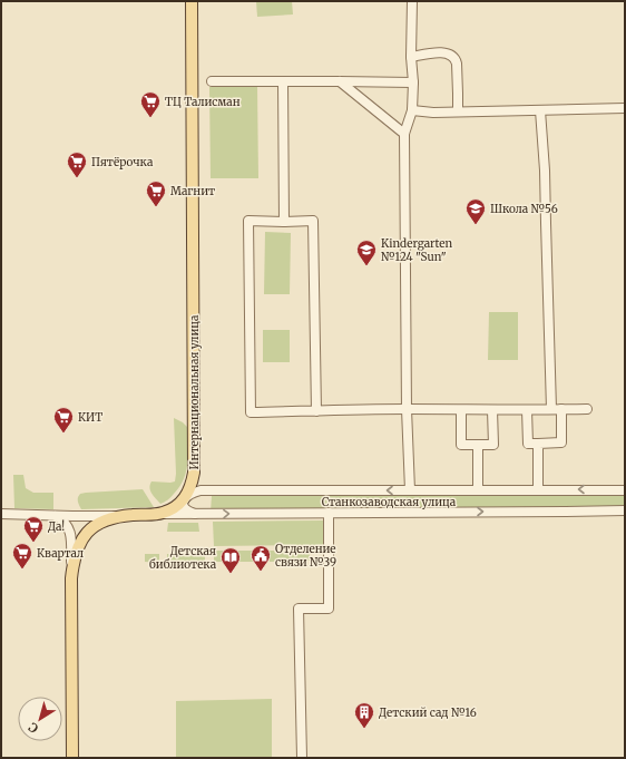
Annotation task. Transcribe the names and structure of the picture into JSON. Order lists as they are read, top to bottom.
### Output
{
  "streets": {
    "main road": ["Интернациональная улица"],
    "street": ["Станкозаводская улица"]
  },
  "crossings": [
    ["Интернациональная улица", "Станкозаводская улица"]
  ],
  "places": {
    "supermarket": [
      "ТЦ Талисман",
      "Пятёрочка",
      "Магнит",
      "КИТ",
      "Да!",
      "Квартал"
    ],
    "school or university": ["Школа №56", "Kindergarten №124 \"Sun\""],
    "public building": ["Отделение связи №39"],
    "library": ["Детская библиотека"],
    "building": ["Детский сад №16"]
  },
  "north": "bottom left"
}
